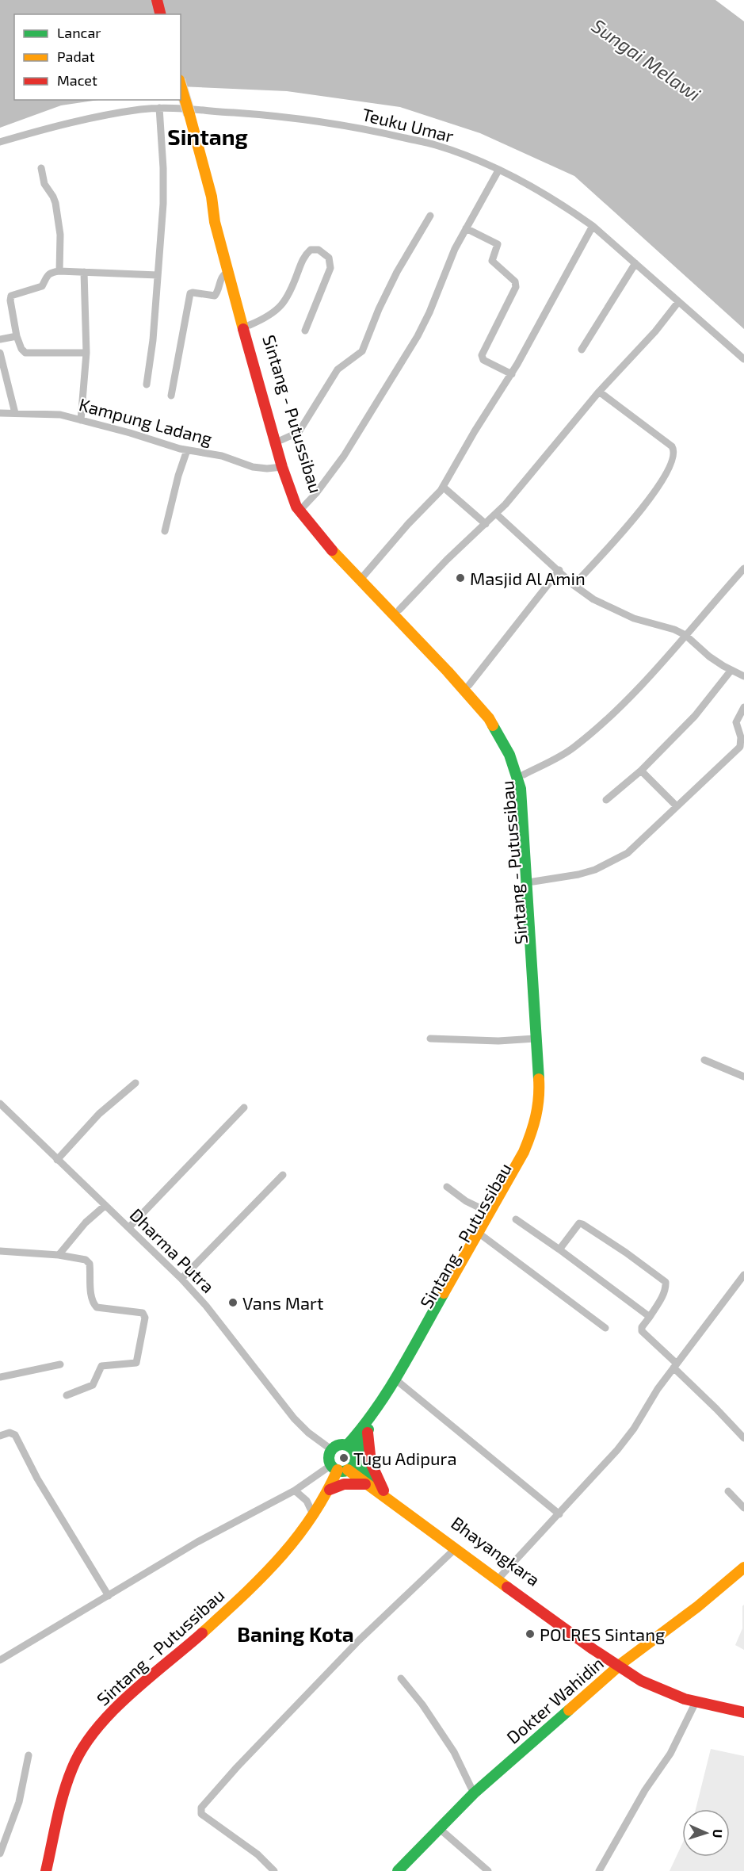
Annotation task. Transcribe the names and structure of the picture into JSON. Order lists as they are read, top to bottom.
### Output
{
  "streets": {
    "main road": ["Sintang - Putussibau", "Bhayangkara", "Dokter Wahidin"],
    "street": ["Teuku Umar", "Kampung Ladang", "Dharma Putra"]
  },
  "crossings": [
    ["Sintang - Putussibau", "Kampung Ladang"],
    ["Sintang - Putussibau", "Bhayangkara"],
    ["Bhayangkara", "Dokter Wahidin"]
  ],
  "districts": ["Sintang", "Baning Kota"],
  "water": ["Sungai Melawi"],
  "places": [
    "Masjid Al Amin",
    "Vans Mart",
    "Tugu Adipura",
    "POLRES Sintang"
  ],
  "legend": ["Lancar", "Padat", "Macet"],
  "north": "right"
}
